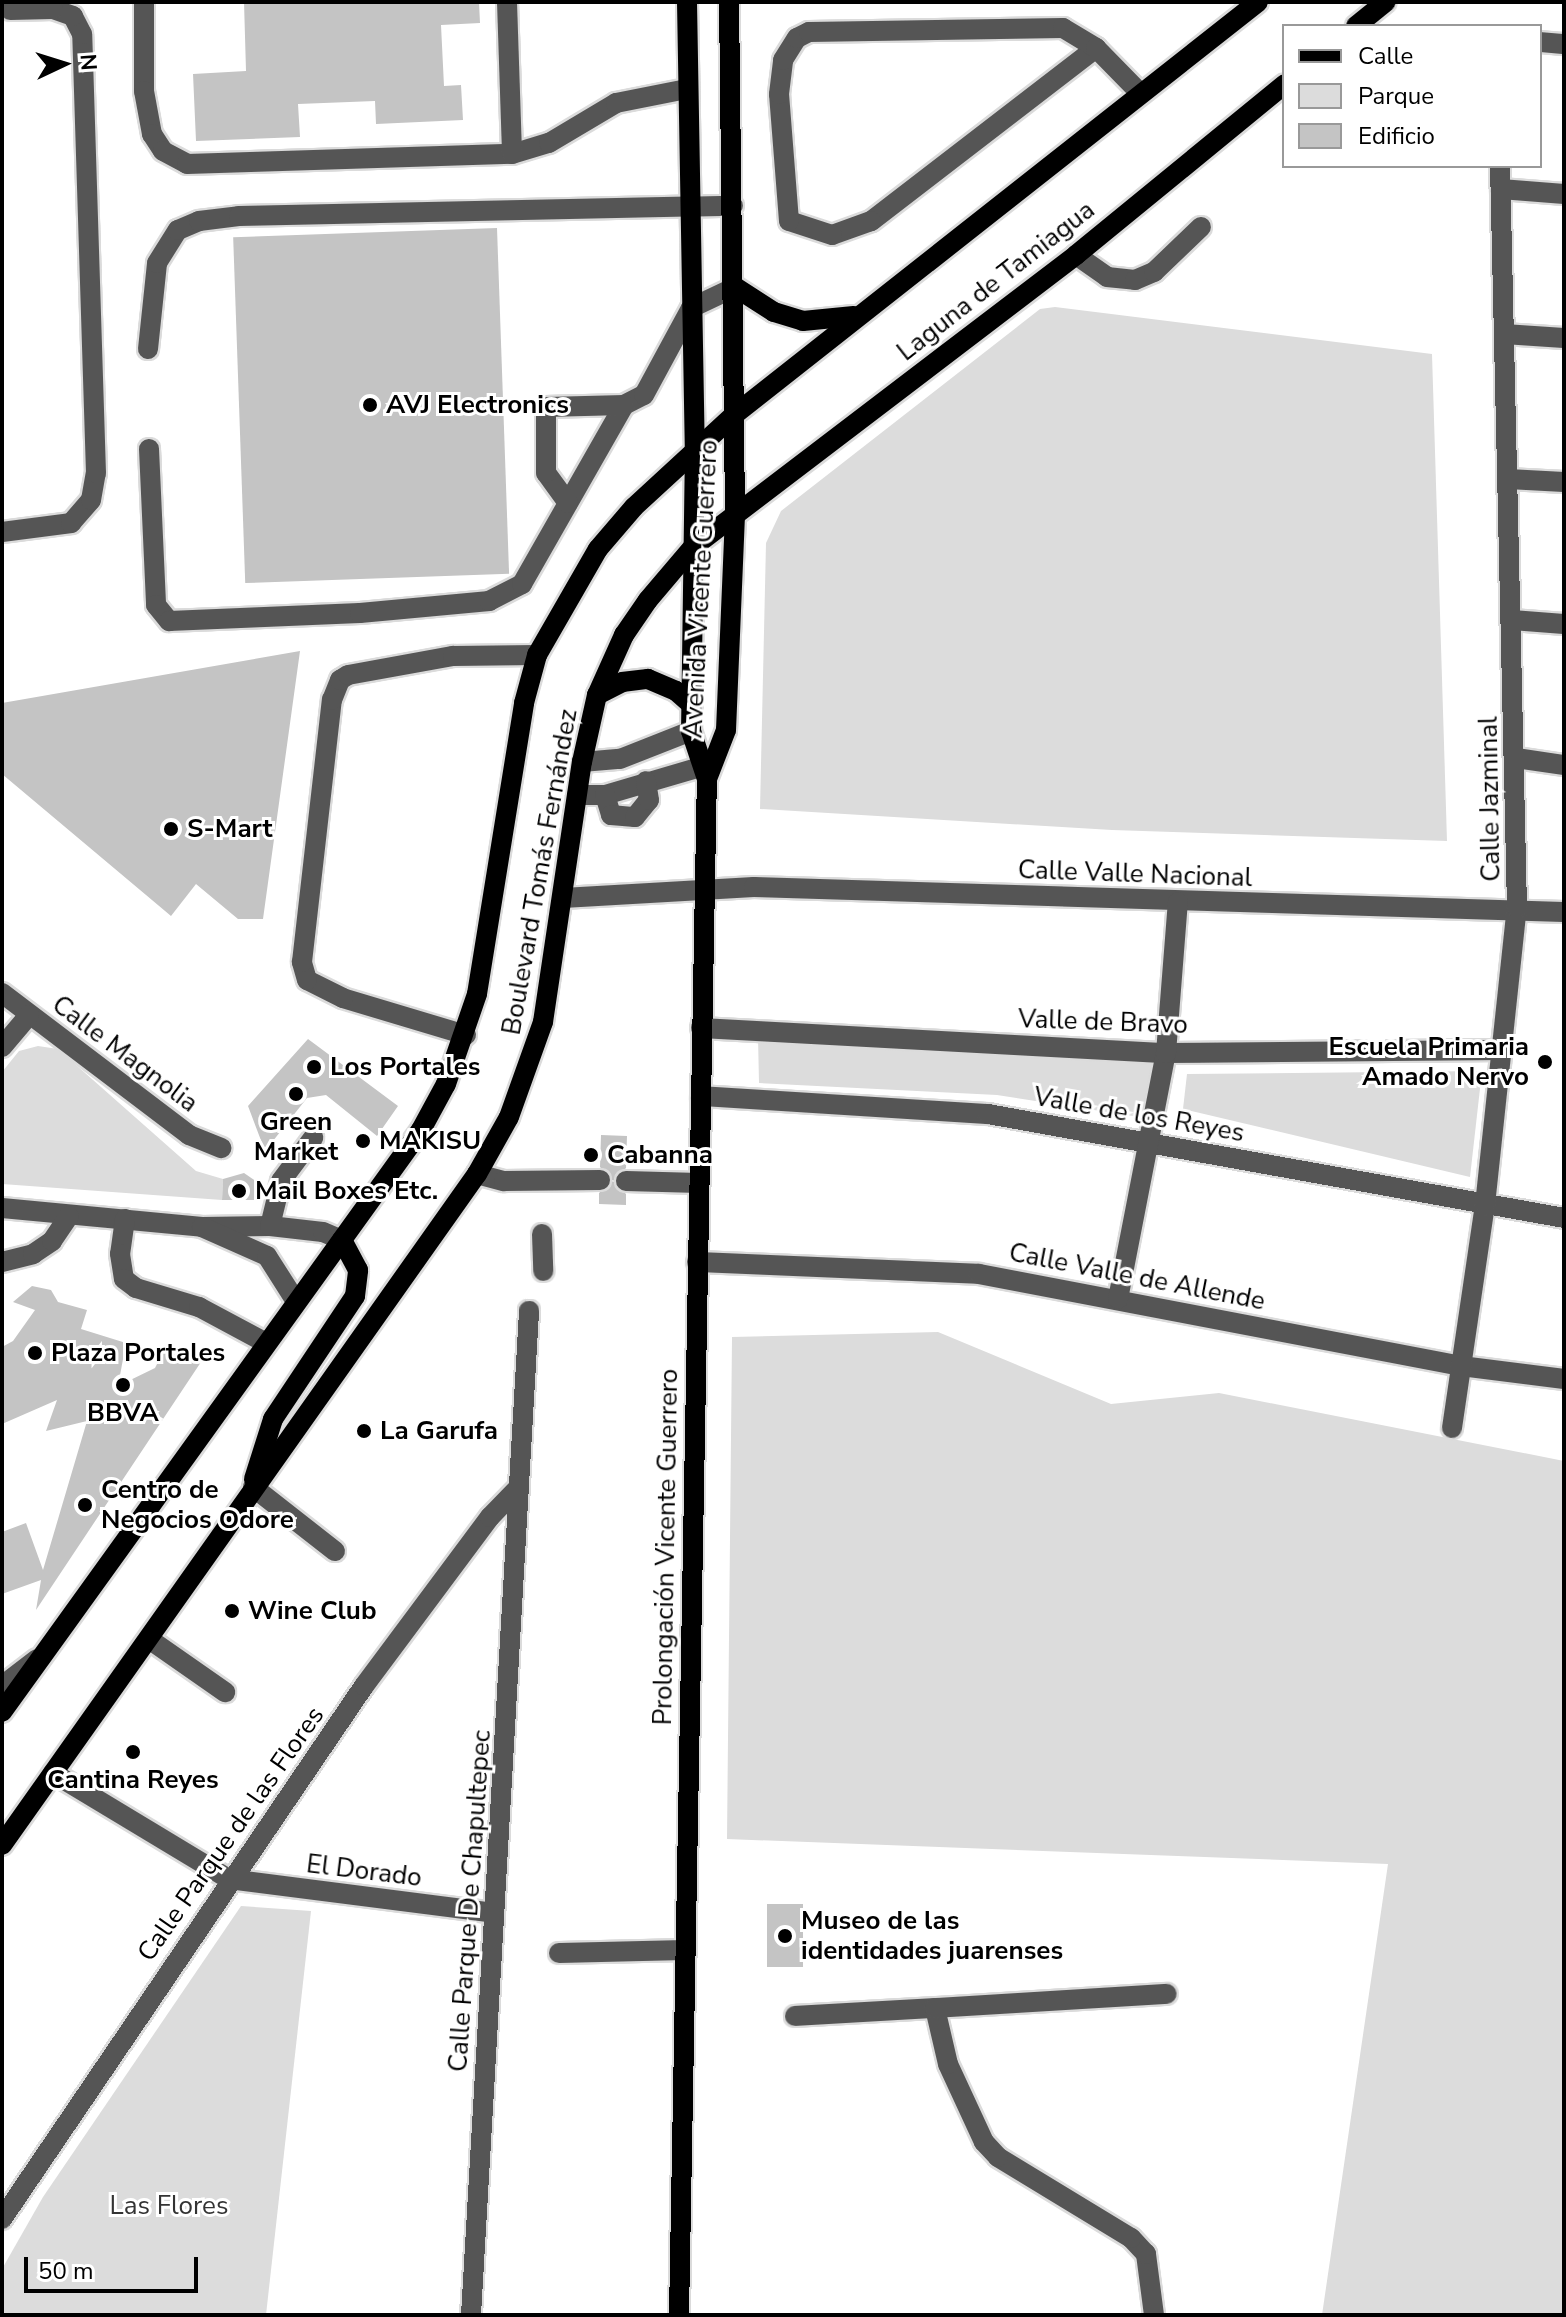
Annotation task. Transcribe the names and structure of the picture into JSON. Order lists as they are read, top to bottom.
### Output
{
  "streets": {
    "main road": [
      "Laguna de Tamiagua",
      "Avenida Vicente Guerrero",
      "Boulevard Tomás Fernández",
      "Prolongación Vicente Guerrero"
    ],
    "street": [
      "Calle Jazminal",
      "Calle Valle Nacional",
      "Valle de Bravo",
      "Calle Magnolia",
      "Valle de los Reyes",
      "Calle Valle de Allende",
      "Calle Parque de las Flores",
      "El Dorado",
      "Calle Parque De Chapultepec"
    ]
  },
  "crossings": [
    ["Laguna de Tamiagua", "Avenida Vicente Guerrero"],
    ["Laguna de Tamiagua", "Boulevard Tomás Fernández"],
    ["Avenida Vicente Guerrero", "Boulevard Tomás Fernández"],
    ["Avenida Vicente Guerrero", "Prolongación Vicente Guerrero"],
    ["Calle Jazminal", "Calle Valle Nacional"],
    ["Calle Jazminal", "Valle de Bravo"],
    ["Calle Jazminal", "Valle de los Reyes"],
    ["Calle Jazminal", "Calle Valle de Allende"],
    ["Boulevard Tomás Fernández", "Calle Valle Nacional"],
    ["Calle Valle Nacional", "Prolongación Vicente Guerrero"],
    ["Valle de Bravo", "Prolongación Vicente Guerrero"],
    ["Valle de los Reyes", "Prolongación Vicente Guerrero"],
    ["Calle Valle de Allende", "Prolongación Vicente Guerrero"],
    ["Calle Parque de las Flores", "El Dorado"],
    ["Calle Parque de las Flores", "Calle Parque De Chapultepec"],
    ["El Dorado", "Calle Parque De Chapultepec"]
  ],
  "parks": ["Las Flores"],
  "places": [
    "AVJ Electronics",
    "S-Mart",
    "Escuela Primaria Amado Nervo",
    "Los Portales",
    "Green Market",
    "MAKISU",
    "Cabanna",
    "Mail Boxes Etc.",
    "Plaza Portales",
    "BBVA",
    "La Garufa",
    "Centro de Negocios Odore",
    "Wine Club",
    "Cantina Reyes",
    "Museo de las identidades juarenses"
  ],
  "legend": ["Calle", "Parque", "Edificio"],
  "scale_bar": "50 m",
  "north": "right"
}
